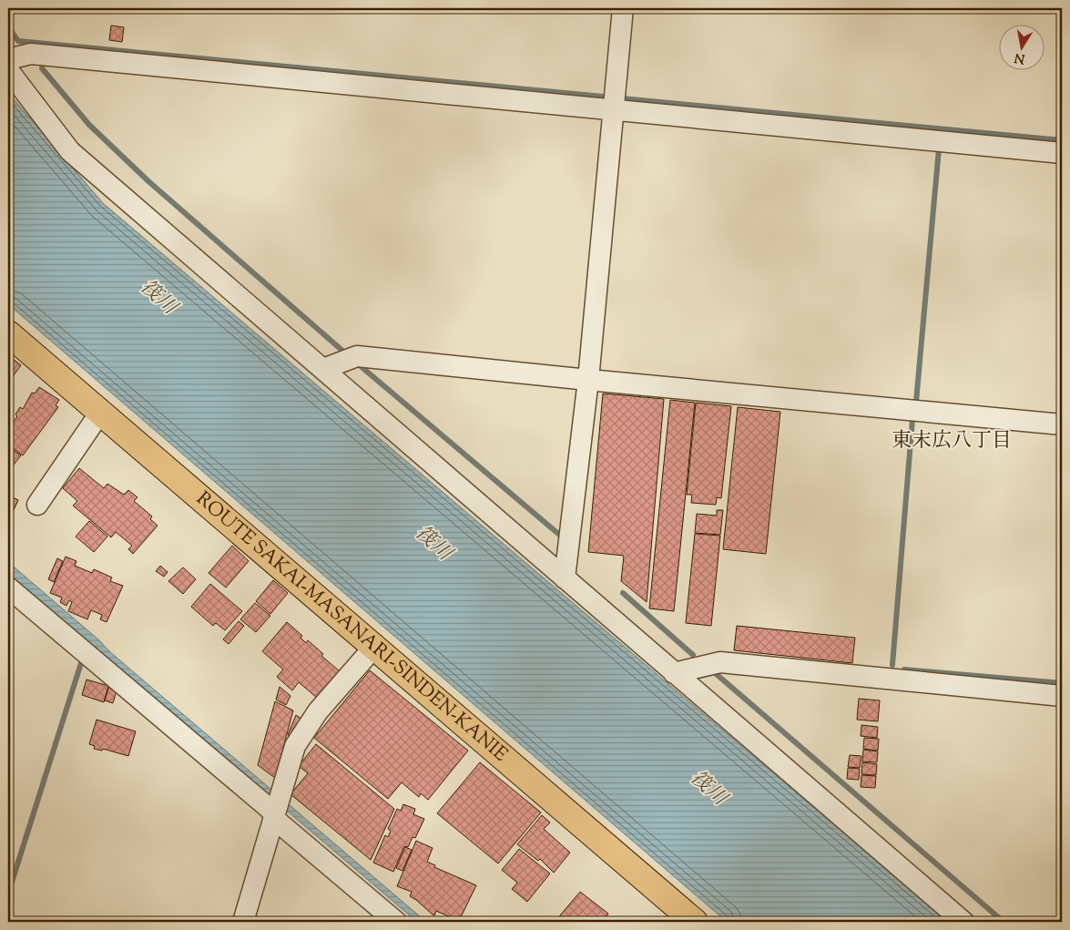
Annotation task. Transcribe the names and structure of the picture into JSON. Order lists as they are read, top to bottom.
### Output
{
  "streets": {
    "main road": ["ROUTE SAKAI-MASANARI-SINDEN-KANIE"]
  },
  "districts": ["東末広八丁目"],
  "water": ["筏川"],
  "north": "bottom"
}
